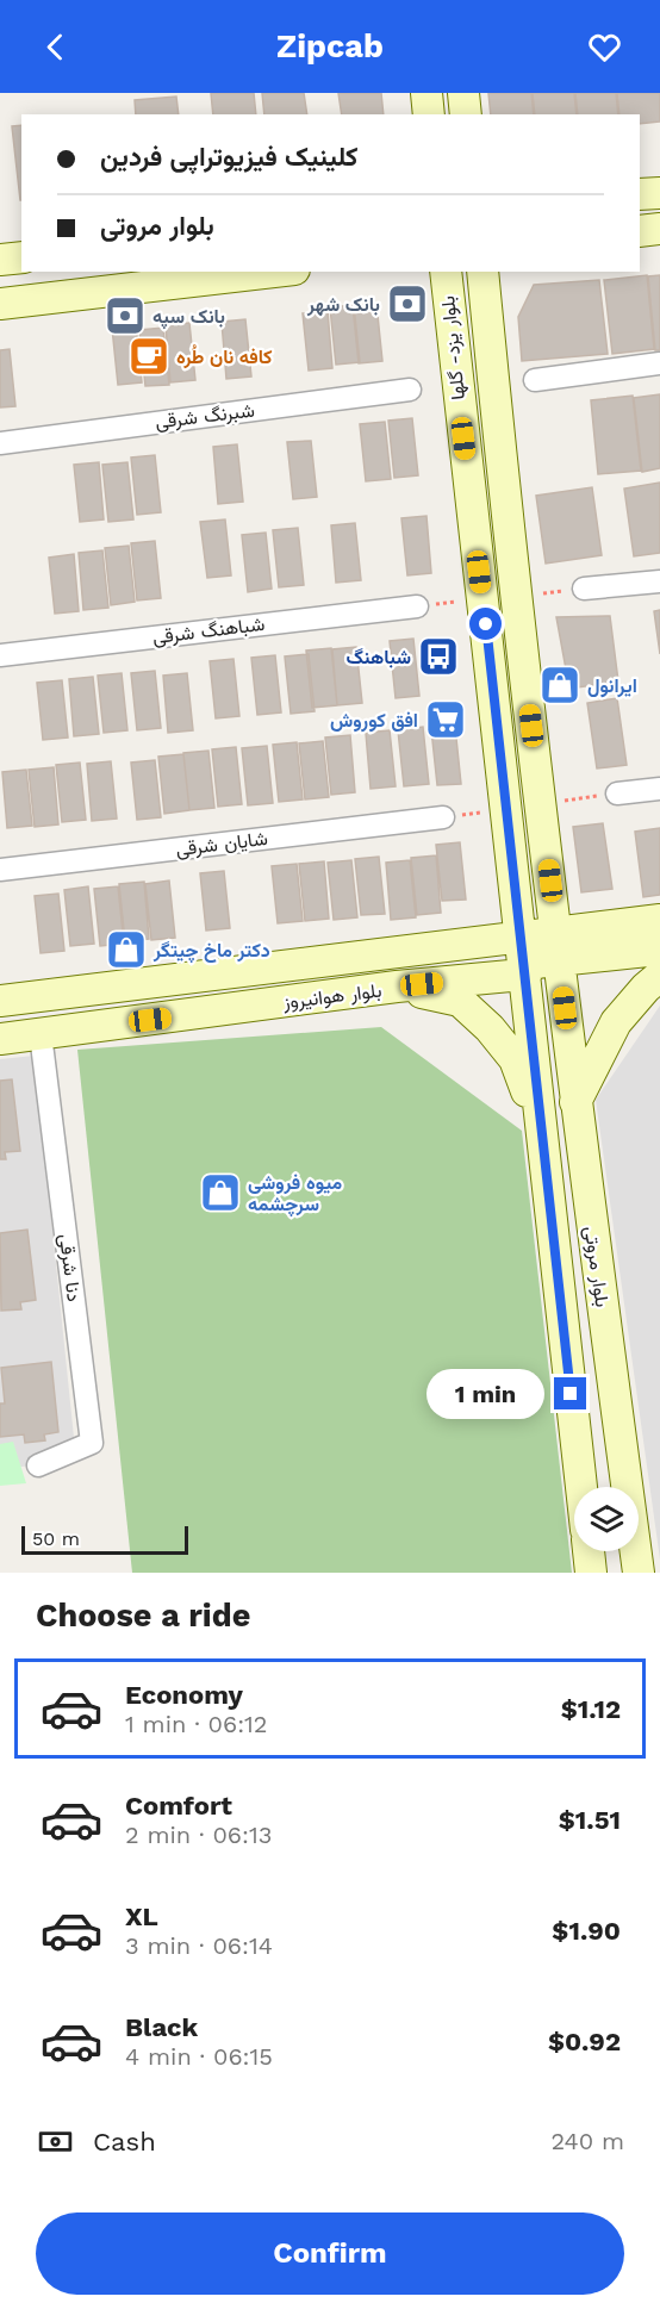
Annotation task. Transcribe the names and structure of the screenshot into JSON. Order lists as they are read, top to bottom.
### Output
{
  "streets": {
    "main road": ["بلوار یزد- گلها", "بلوار هوانیروز", "بلوار مروتی"],
    "street": [
      "شبرنگ شرقی",
      "شباهنگ شرقی",
      "شایان شرقی",
      "دنا شرقی"
    ]
  },
  "crossings": [
    ["بلوار یزد- گلها", "بلوار هوانیروز"],
    ["بلوار یزد- گلها", "بلوار مروتی"],
    ["بلوار هوانیروز", "بلوار مروتی"],
    ["بلوار هوانیروز", "دنا شرقی"]
  ],
  "places": {
    "bank": ["بانک شهر", "بانک سپه"],
    "cafe": ["کافه نان طُره"],
    "bus stop": ["شباهنگ"],
    "shop": ["ایرانول", "دکتر ماخ چیتگر", "میوه فروشی سرچشمه"],
    "supermarket": ["افق کوروش"]
  },
  "scale_bar": "50 m",
  "page": {
    "header": "Zipcab",
    "banner": ["کلینیک فیزیوتراپی فردین", "بلوار مروتی"],
    "bubble": "1 min",
    "scale": "50 m",
    "heading": "Choose a ride",
    "list": [
      {
        "name": "Economy",
        "note": "1 min · 06:12",
        "value": "$1.12"
      },
      {
        "name": "Comfort",
        "note": "2 min · 06:13",
        "value": "$1.51"
      },
      {
        "name": "XL",
        "note": "3 min · 06:14",
        "value": "$1.90"
      },
      {
        "name": "Black",
        "note": "4 min · 06:15",
        "value": "$0.92"
      }
    ],
    "pay": ["Cash", "240 m"],
    "buttons": "Confirm"
  }
}
